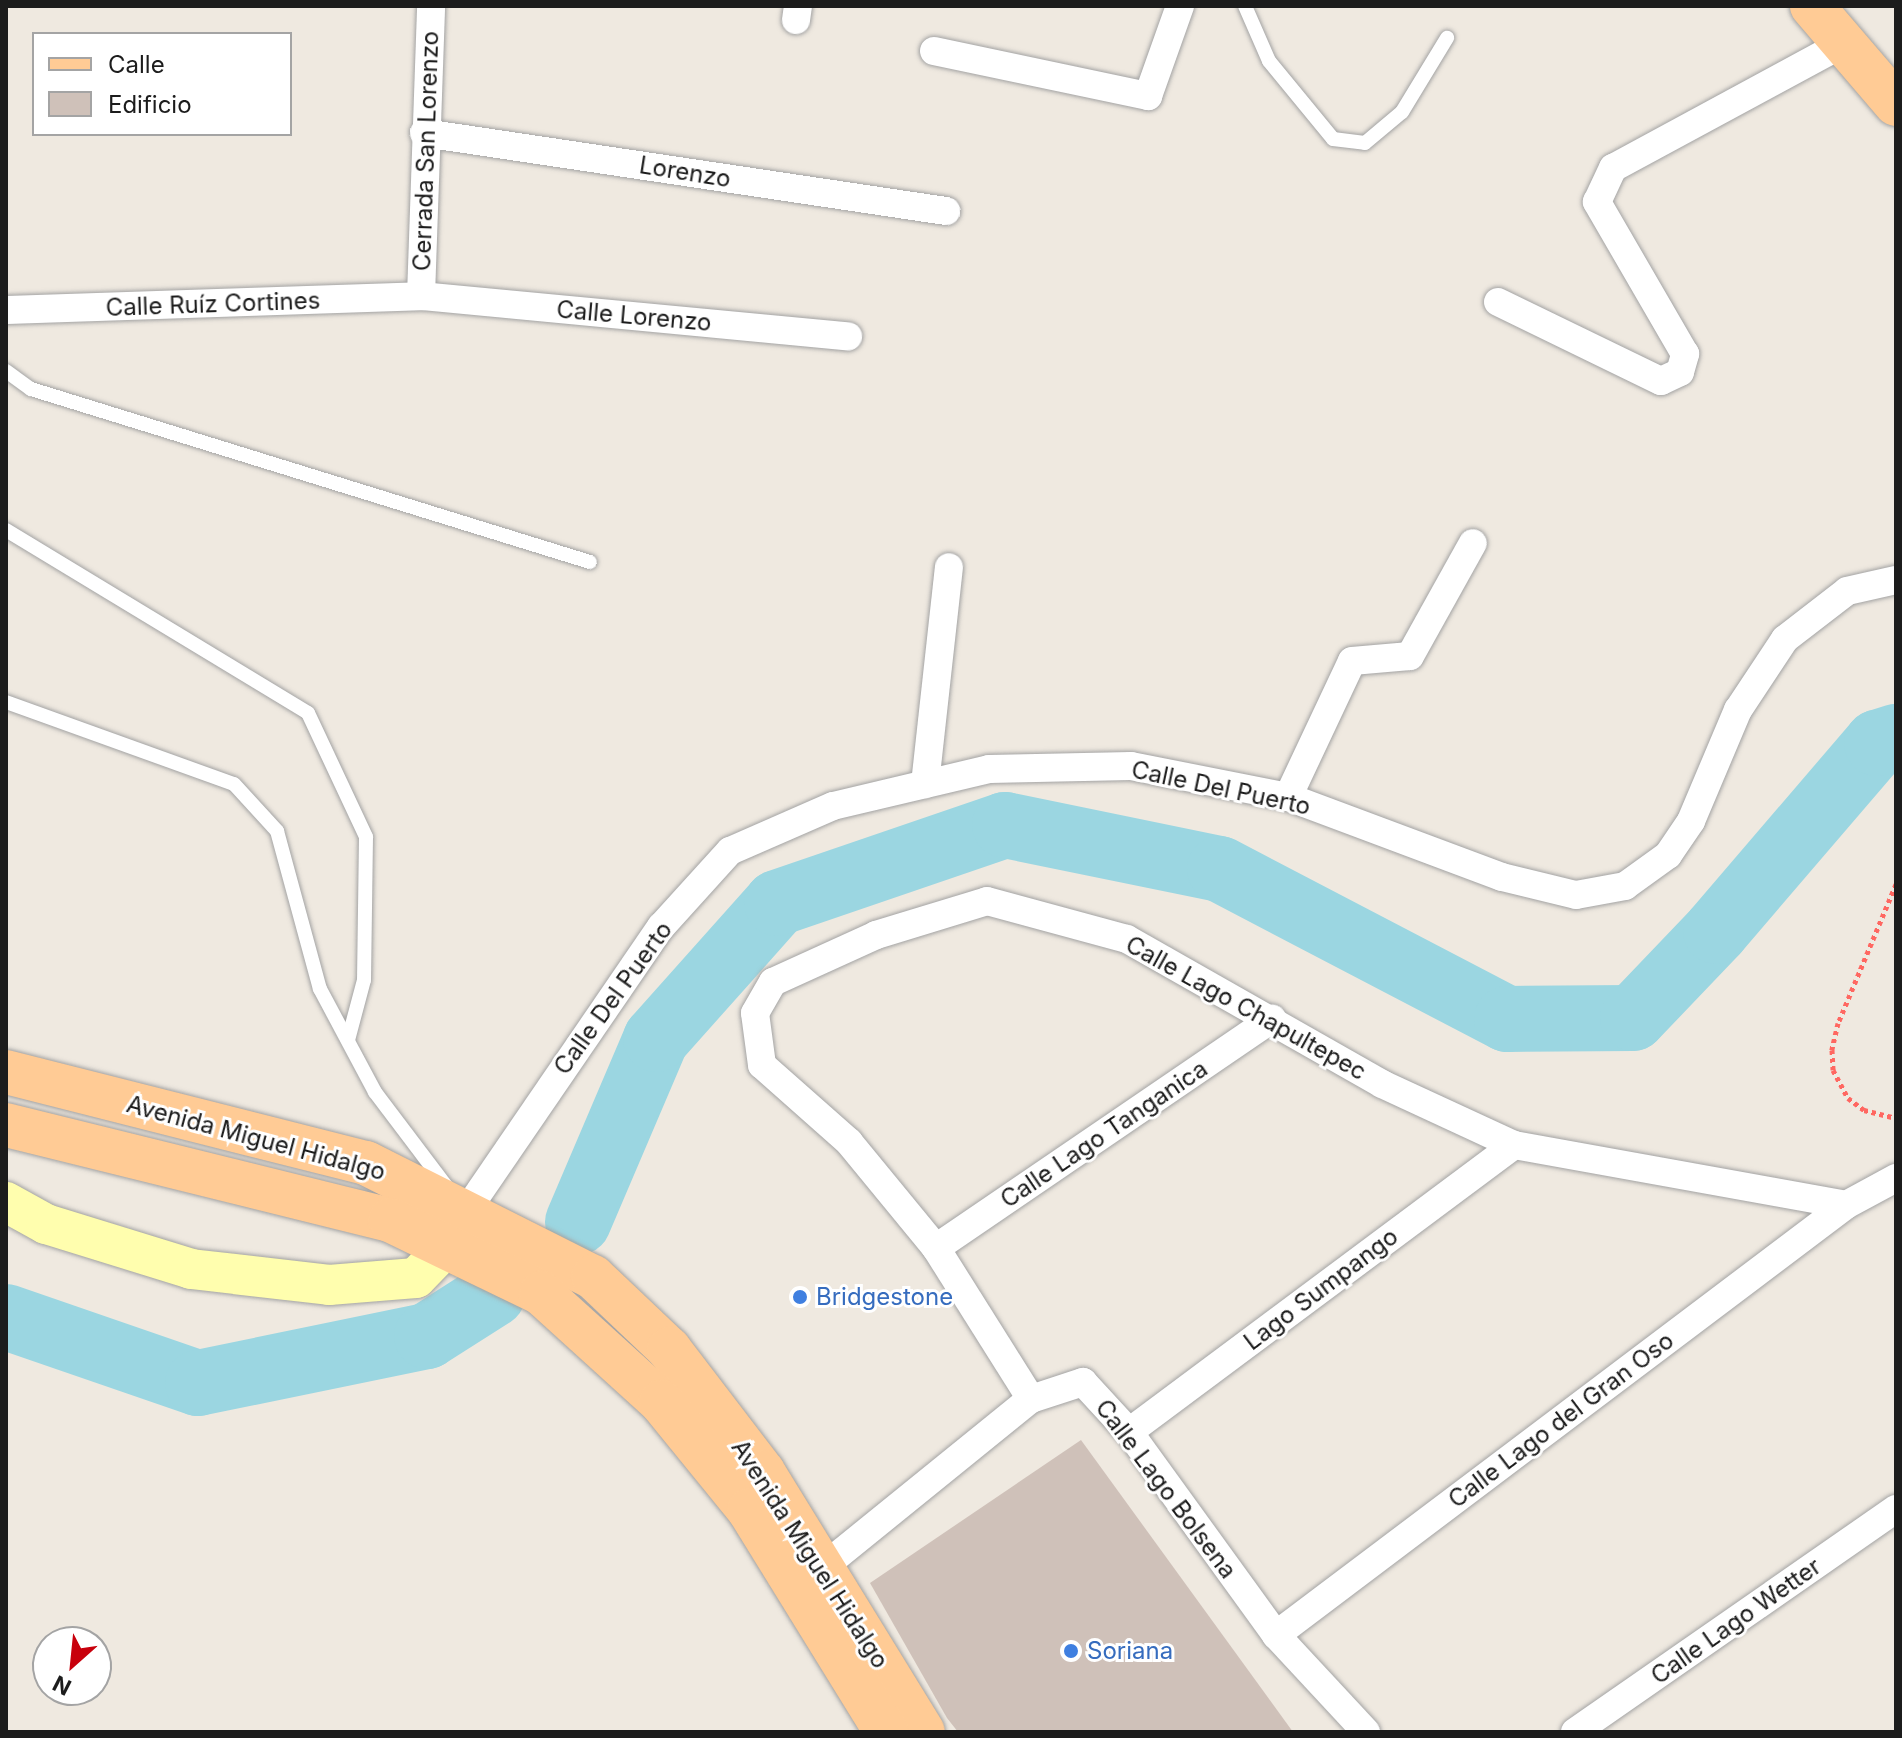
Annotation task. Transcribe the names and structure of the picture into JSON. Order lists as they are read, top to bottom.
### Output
{
  "streets": {
    "main road": ["Avenida Miguel Hidalgo"],
    "street": [
      "Cerrada San Lorenzo",
      "Lorenzo",
      "Calle Ruíz Cortines",
      "Calle Lorenzo",
      "Calle Del Puerto",
      "Calle Lago Chapultepec",
      "Calle Lago Tanganica",
      "Lago Sumpango",
      "Calle Lago del Gran Oso",
      "Calle Lago Bolsena",
      "Calle Lago Wetter"
    ]
  },
  "crossings": [
    ["Cerrada San Lorenzo", "Lorenzo"],
    ["Cerrada San Lorenzo", "Calle Ruíz Cortines"],
    ["Cerrada San Lorenzo", "Calle Lorenzo"],
    ["Calle Ruíz Cortines", "Calle Lorenzo"],
    ["Calle Del Puerto", "Avenida Miguel Hidalgo"],
    ["Calle Lago Chapultepec", "Calle Lago Tanganica"],
    ["Calle Lago Chapultepec", "Lago Sumpango"],
    ["Calle Lago Chapultepec", "Calle Lago del Gran Oso"],
    ["Calle Lago Chapultepec", "Calle Lago Bolsena"],
    ["Avenida Miguel Hidalgo", "Calle Lago Bolsena"],
    ["Lago Sumpango", "Calle Lago Bolsena"],
    ["Calle Lago del Gran Oso", "Calle Lago Bolsena"]
  ],
  "places": ["Bridgestone", "Soriana"],
  "legend": ["Calle", "Edificio"],
  "north": "bottom left"
}
